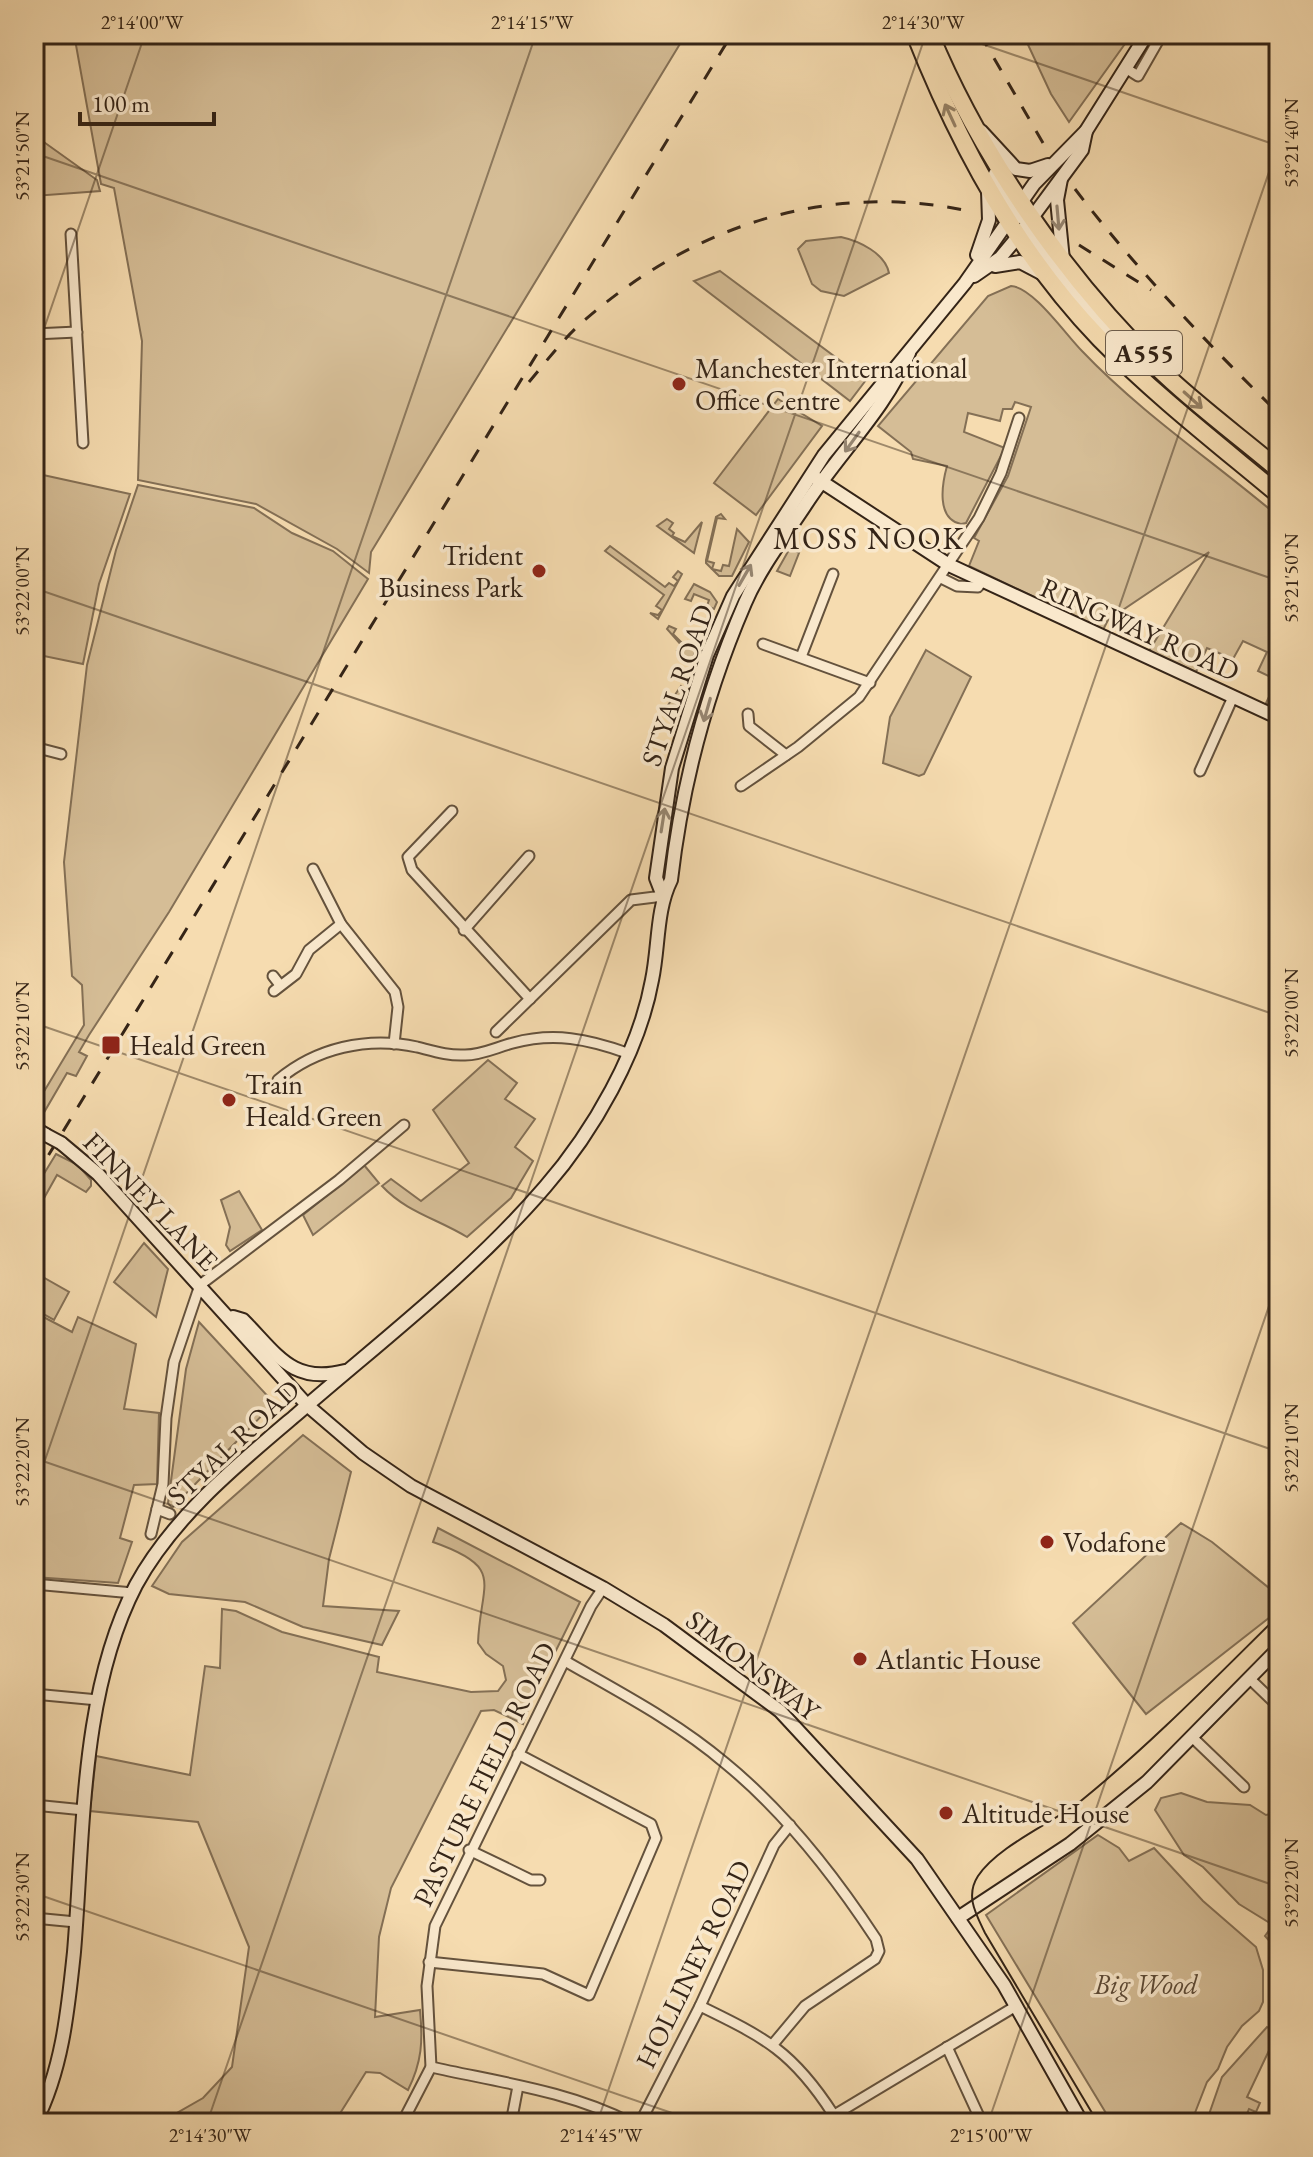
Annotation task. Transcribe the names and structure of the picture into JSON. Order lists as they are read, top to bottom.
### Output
{
  "streets": {
    "highway": ["A555"],
    "main road": [
      "RINGWAY ROAD",
      "STYAL ROAD",
      "FINNEY LANE",
      "SIMONSWAY"
    ],
    "street": ["PASTURE FIELD ROAD", "HOLLINEY ROAD"]
  },
  "crossings": [
    ["A555", "STYAL ROAD"],
    ["RINGWAY ROAD", "STYAL ROAD"],
    ["STYAL ROAD", "FINNEY LANE"],
    ["STYAL ROAD", "SIMONSWAY"],
    ["FINNEY LANE", "SIMONSWAY"],
    ["SIMONSWAY", "PASTURE FIELD ROAD"]
  ],
  "districts": ["MOSS NOOK"],
  "parks": ["Big Wood"],
  "places": {
    "other": [
      "Manchester International Office Centre",
      "Trident Business Park",
      "Train Heald Green",
      "Vodafone",
      "Atlantic House",
      "Altitude House"
    ],
    "transit": ["Heald Green"]
  },
  "scale_bar": "100 m",
  "coordinates": [
    "2°14'00\"W",
    "2°14'15\"W",
    "2°14'30\"W",
    "53°21'40\"N",
    "53°21'50\"N",
    "53°22'00\"N",
    "53°22'10\"N",
    "53°22'20\"N",
    "53°22'30\"N",
    "2°14'45\"W",
    "2°15'00\"W"
  ]
}
